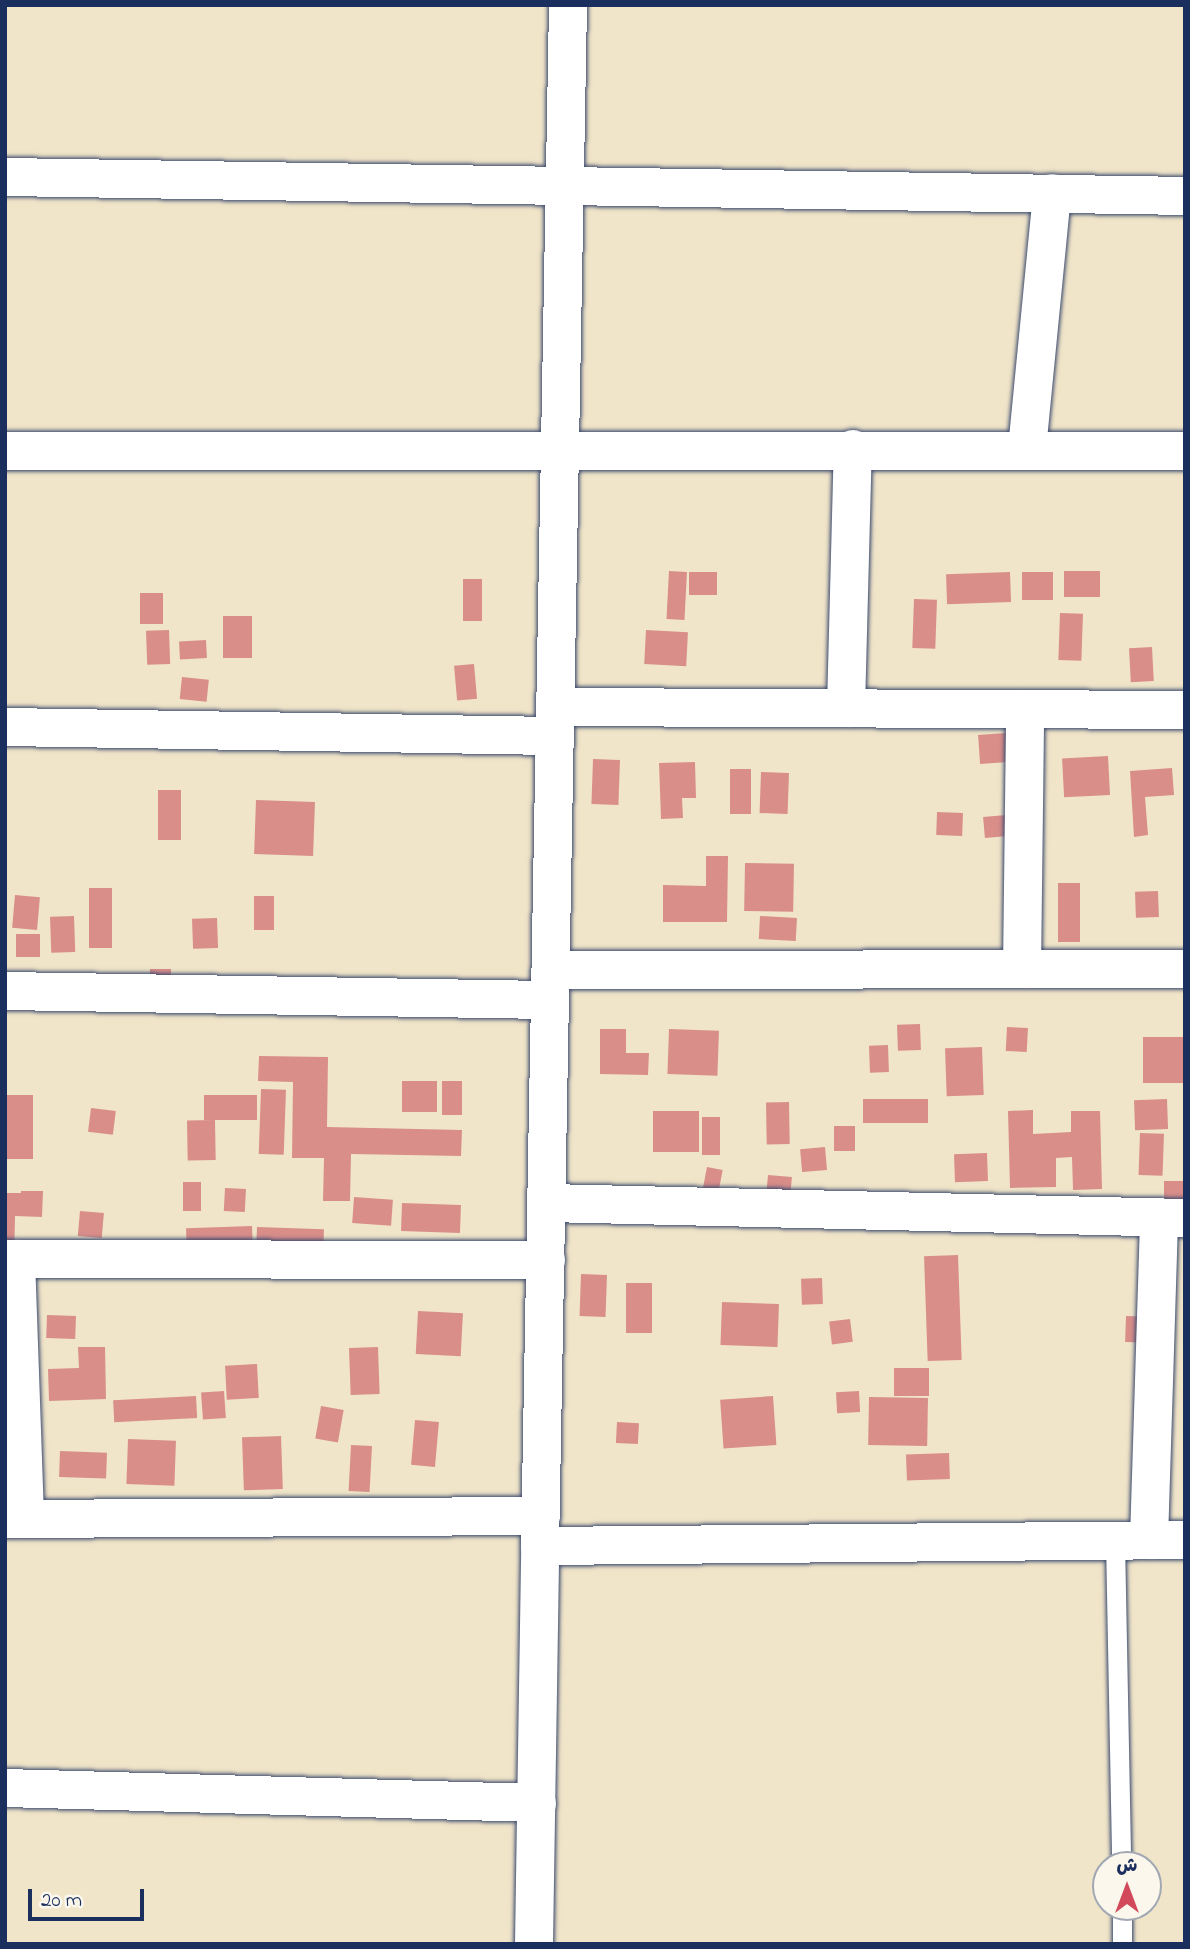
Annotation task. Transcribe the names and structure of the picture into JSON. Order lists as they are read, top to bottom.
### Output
{
  "scale_bar": "20 m",
  "north": "top"
}
